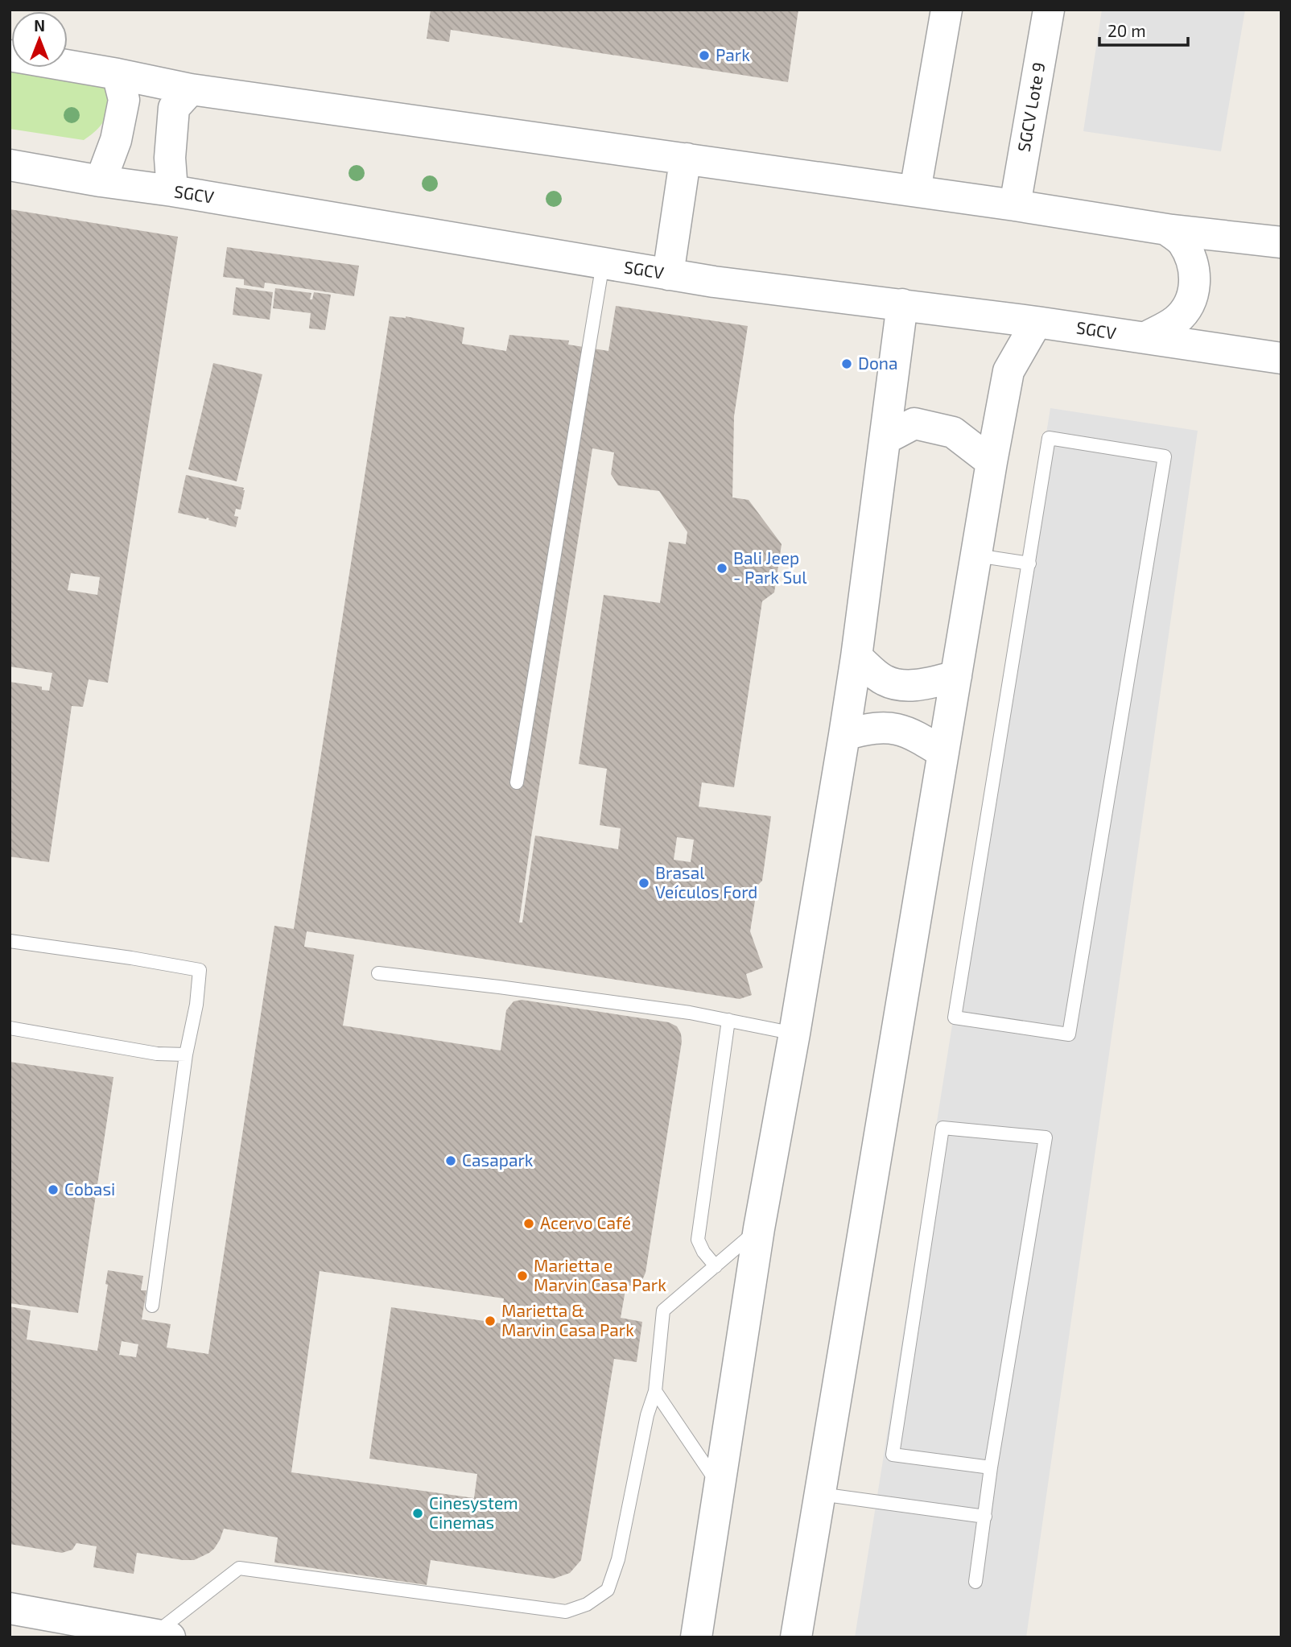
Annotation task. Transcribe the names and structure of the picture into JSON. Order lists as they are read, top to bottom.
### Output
{
  "streets": {
    "street": ["SGCV Lote 9", "SGCV"]
  },
  "places": [
    "Park",
    "Dona",
    "Bali Jeep - Park Sul",
    "Brasal Veículos Ford",
    "Casapark",
    "Cobasi",
    "Acervo Café",
    "Marietta e Marvin Casa Park",
    "Marietta & Marvin Casa Park",
    "Cinesystem Cinemas"
  ],
  "scale_bar": "20 m",
  "north": "top"
}
